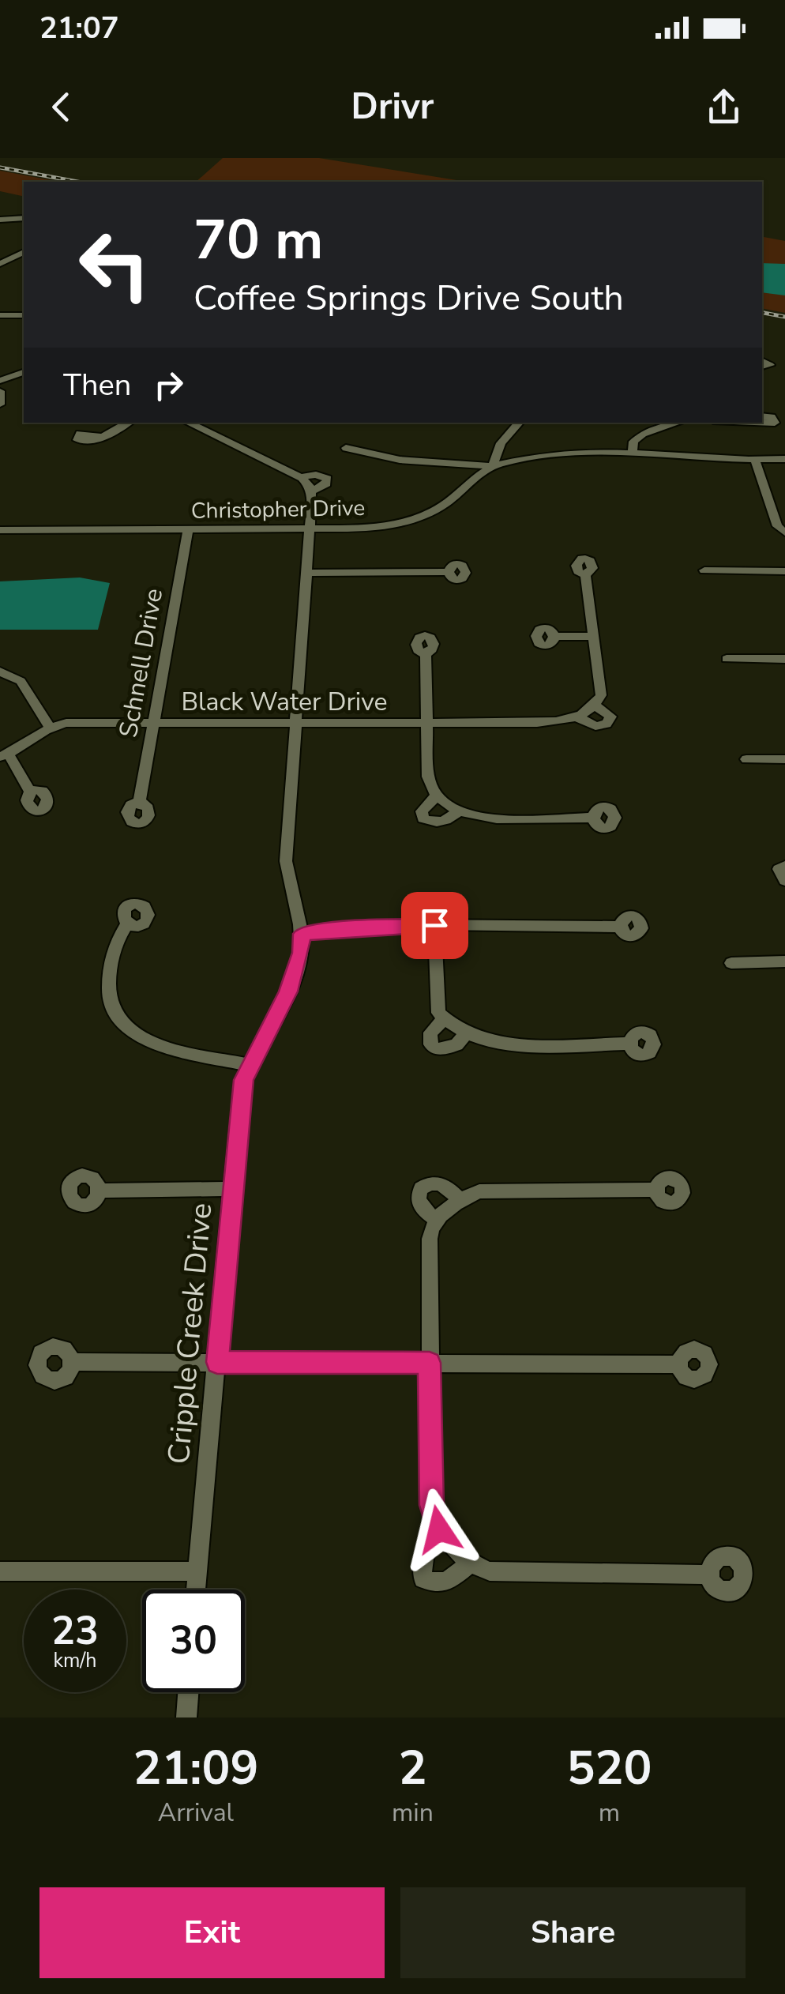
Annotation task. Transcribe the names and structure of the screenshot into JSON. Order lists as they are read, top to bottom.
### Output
{
  "streets": {
    "street": [
      "Christopher Drive",
      "Schnell Drive",
      "Black Water Drive",
      "Cripple Creek Drive"
    ]
  },
  "crossings": [
    ["Christopher Drive", "Schnell Drive"],
    ["Schnell Drive", "Black Water Drive"]
  ],
  "page": {
    "status": "21:07",
    "header": "Drivr",
    "turn": ["70 m", "Coffee Springs Drive South"],
    "then": "Then",
    "speed": "23 km/h",
    "limit": "30",
    "eta": [
      "21:09",
      "Arrival",
      "2",
      "min",
      "520",
      "m"
    ],
    "buttons": ["Exit", "Share"]
  }
}
